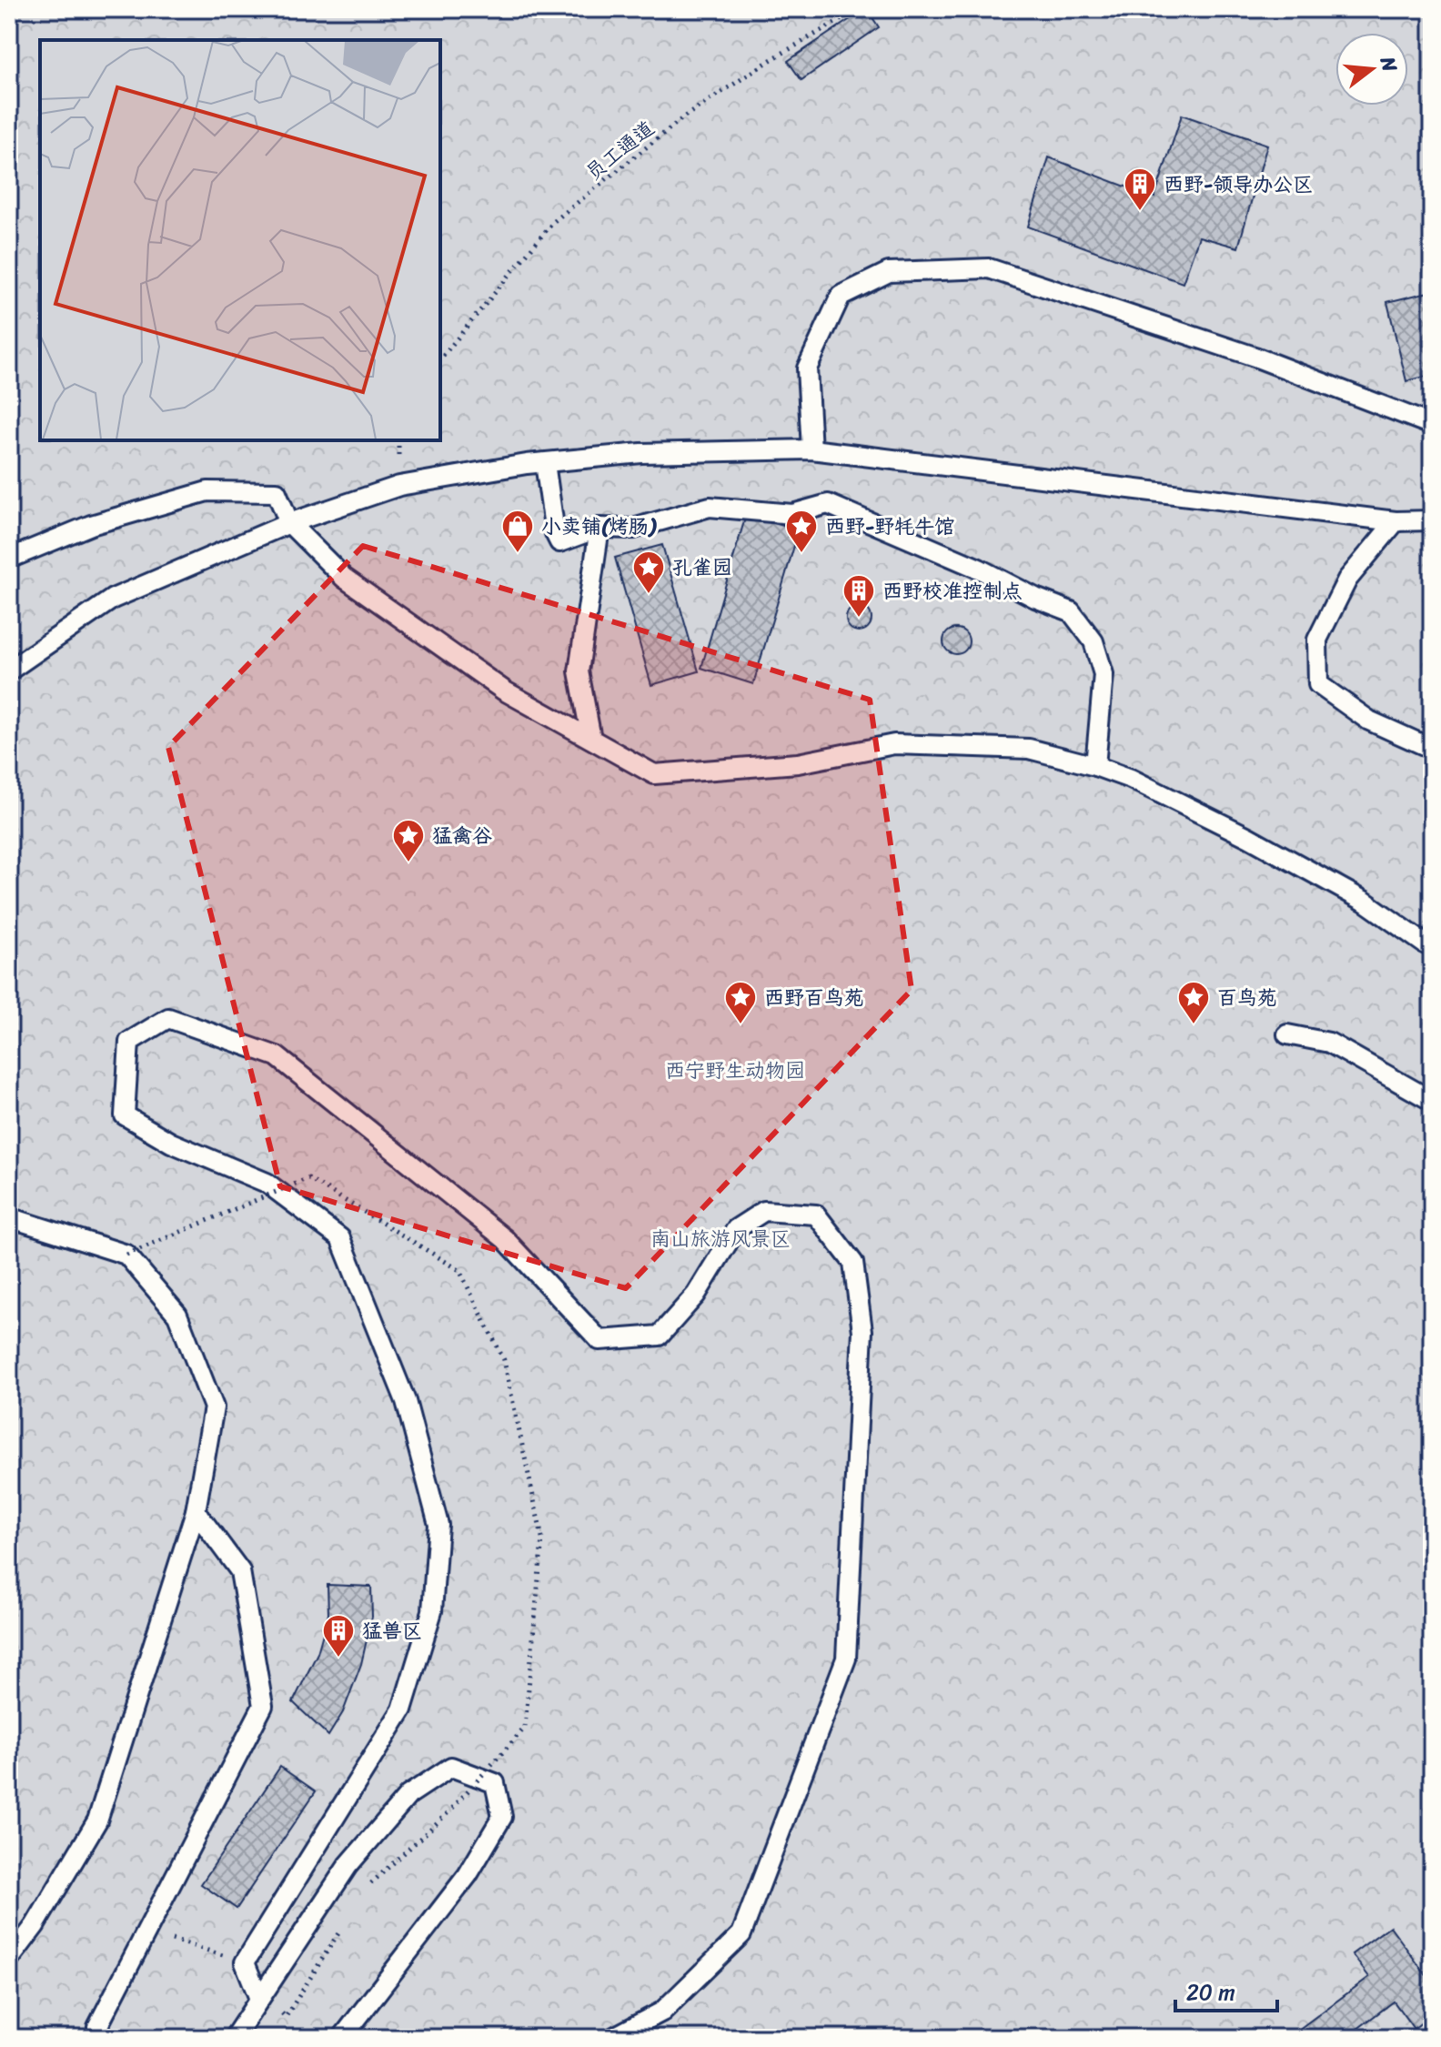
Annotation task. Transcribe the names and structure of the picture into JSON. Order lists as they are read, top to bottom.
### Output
{
  "streets": {
    "path": ["员工通道"]
  },
  "parks": ["西宁野生动物园", "南山旅游风景区"],
  "places": {
    "building": ["西野-领导办公区", "西野校准控制点", "猛兽区"],
    "shop": ["小卖铺(烤肠)"],
    "place": [
      "西野-野牦牛馆",
      "孔雀园",
      "猛禽谷",
      "西野百鸟苑",
      "百鸟苑"
    ]
  },
  "scale_bar": "20 m",
  "north": "right"
}
